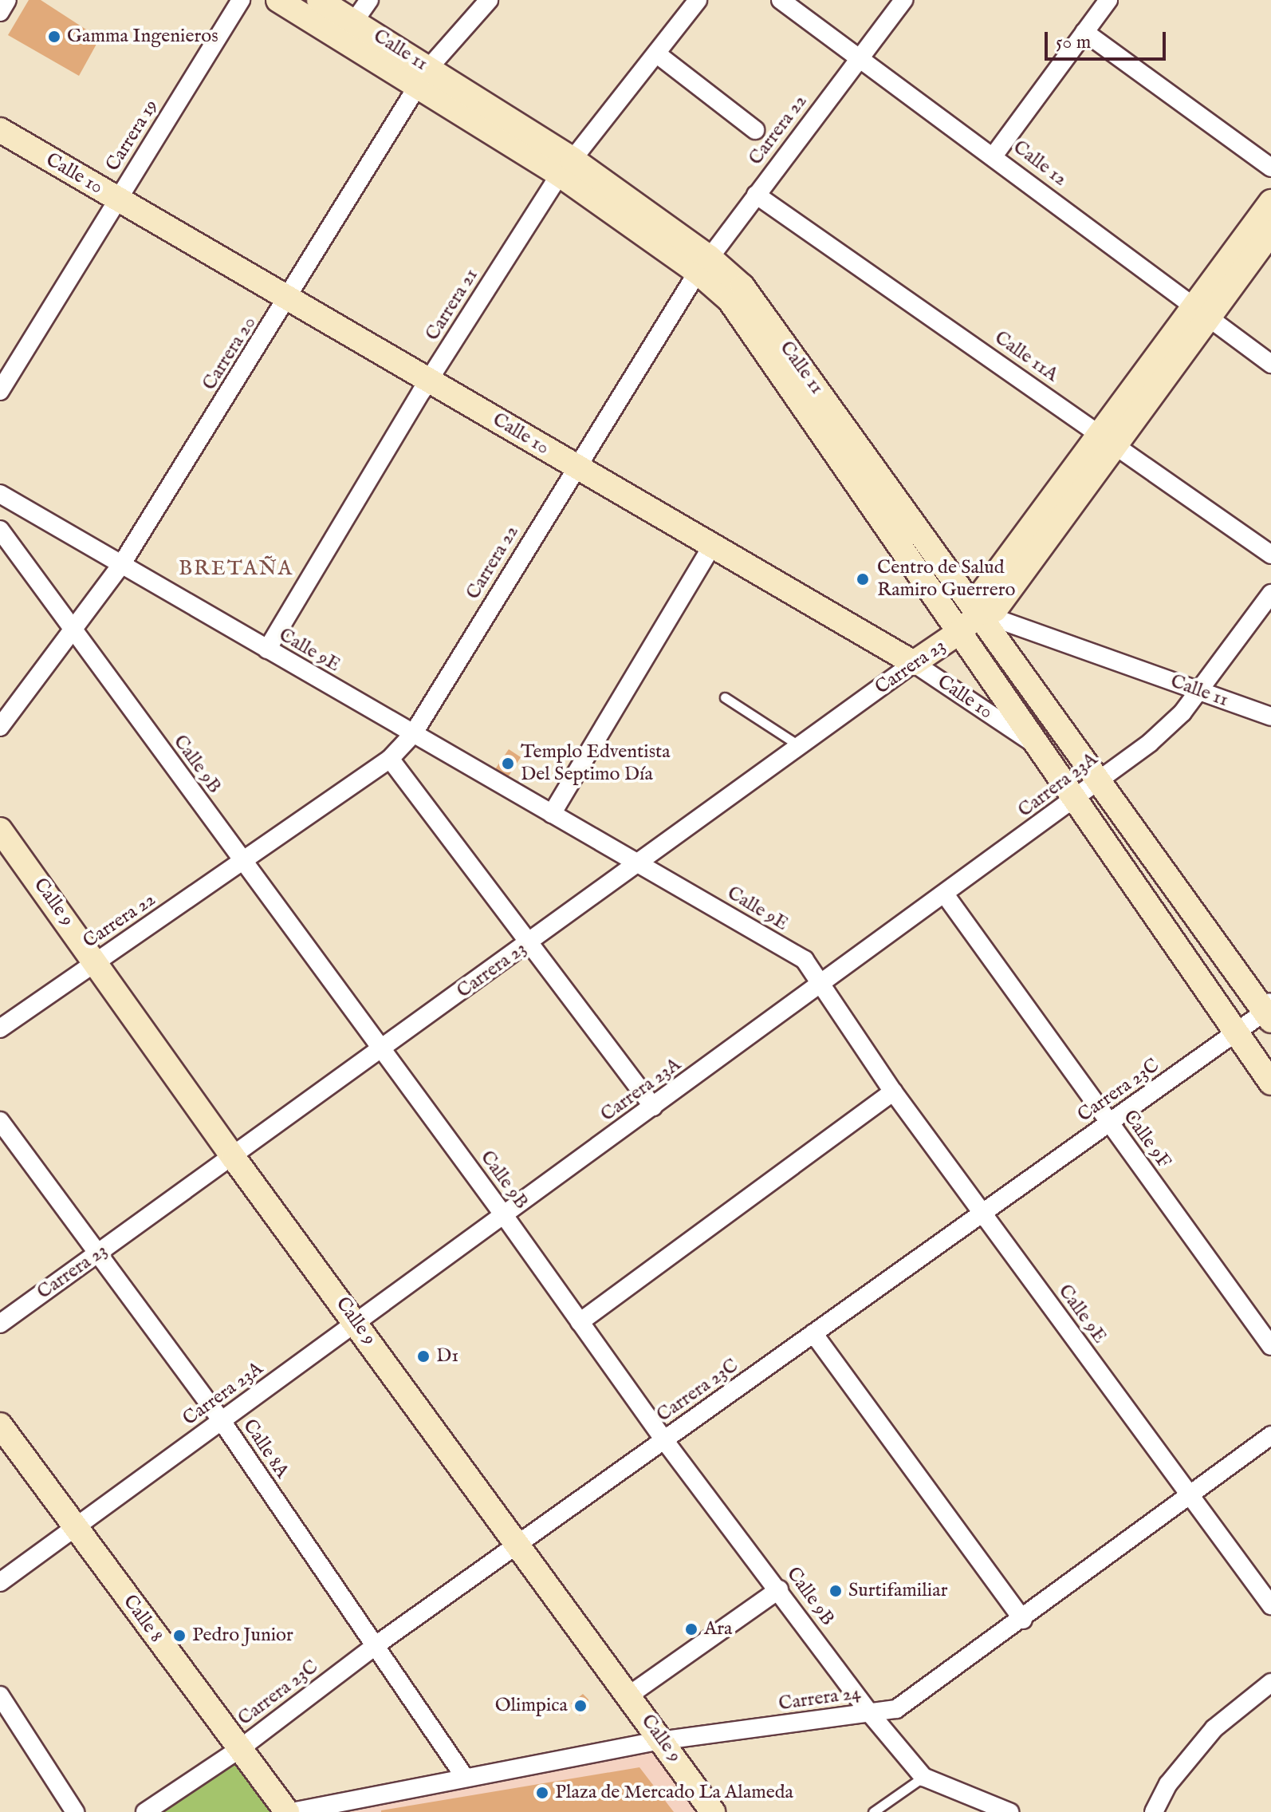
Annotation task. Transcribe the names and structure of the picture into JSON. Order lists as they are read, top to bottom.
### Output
{
  "streets": {
    "street": [
      "Calle 11",
      "Carrera 22",
      "Carrera 19",
      "Calle 12",
      "Calle 10",
      "Carrera 21",
      "Carrera 20",
      "Calle 11A",
      "Calle 9E",
      "Carrera 23",
      "Calle 9B",
      "Carrera 23A",
      "Calle 9",
      "Carrera 23C",
      "Calle 9F",
      "Calle 8A",
      "Calle 8",
      "Carrera 24"
    ]
  },
  "crossings": [
    ["Calle 11", "Carrera 22"],
    ["Calle 11", "Calle 10"],
    ["Calle 11", "Carrera 21"],
    ["Calle 11", "Carrera 20"],
    ["Calle 11", "Carrera 23"],
    ["Calle 11", "Carrera 23A"],
    ["Carrera 22", "Calle 12"],
    ["Carrera 22", "Calle 10"],
    ["Carrera 22", "Calle 11A"],
    ["Carrera 22", "Calle 9E"],
    ["Carrera 22", "Calle 9B"],
    ["Carrera 22", "Calle 9"],
    ["Carrera 19", "Calle 10"],
    ["Calle 12", "Carrera 23"],
    ["Calle 10", "Carrera 21"],
    ["Calle 10", "Carrera 20"],
    ["Calle 10", "Carrera 23"],
    ["Calle 10", "Carrera 23A"],
    ["Calle 10", "Carrera 23C"],
    ["Carrera 21", "Calle 9E"],
    ["Carrera 20", "Calle 9E"],
    ["Carrera 20", "Calle 9B"],
    ["Calle 11A", "Carrera 23"],
    ["Calle 9E", "Carrera 23"],
    ["Calle 9E", "Carrera 23A"],
    ["Calle 9E", "Carrera 23C"],
    ["Calle 9E", "Carrera 24"],
    ["Carrera 23", "Calle 9B"],
    ["Carrera 23", "Calle 9"],
    ["Carrera 23", "Calle 8A"],
    ["Calle 9B", "Carrera 23A"],
    ["Calle 9B", "Carrera 23C"],
    ["Calle 9B", "Carrera 24"],
    ["Carrera 23A", "Calle 9"],
    ["Carrera 23A", "Calle 9F"],
    ["Carrera 23A", "Calle 8A"],
    ["Carrera 23A", "Calle 8"],
    ["Calle 9", "Carrera 23C"],
    ["Calle 9", "Carrera 24"],
    ["Carrera 23C", "Calle 9F"],
    ["Carrera 23C", "Calle 8A"],
    ["Carrera 23C", "Calle 8"],
    ["Calle 8A", "Carrera 24"],
    ["Calle 8", "Carrera 24"]
  ],
  "districts": ["BRETAÑA"],
  "places": [
    "Gamma Ingenieros",
    "Centro de Salud Ramiro Guerrero",
    "Templo Edventista Del Septimo Día",
    "D1",
    "Surtifamiliar",
    "Ara",
    "Pedro Junior",
    "Olimpica",
    "Plaza de Mercado La Alameda"
  ],
  "scale_bar": "50 m"
}
